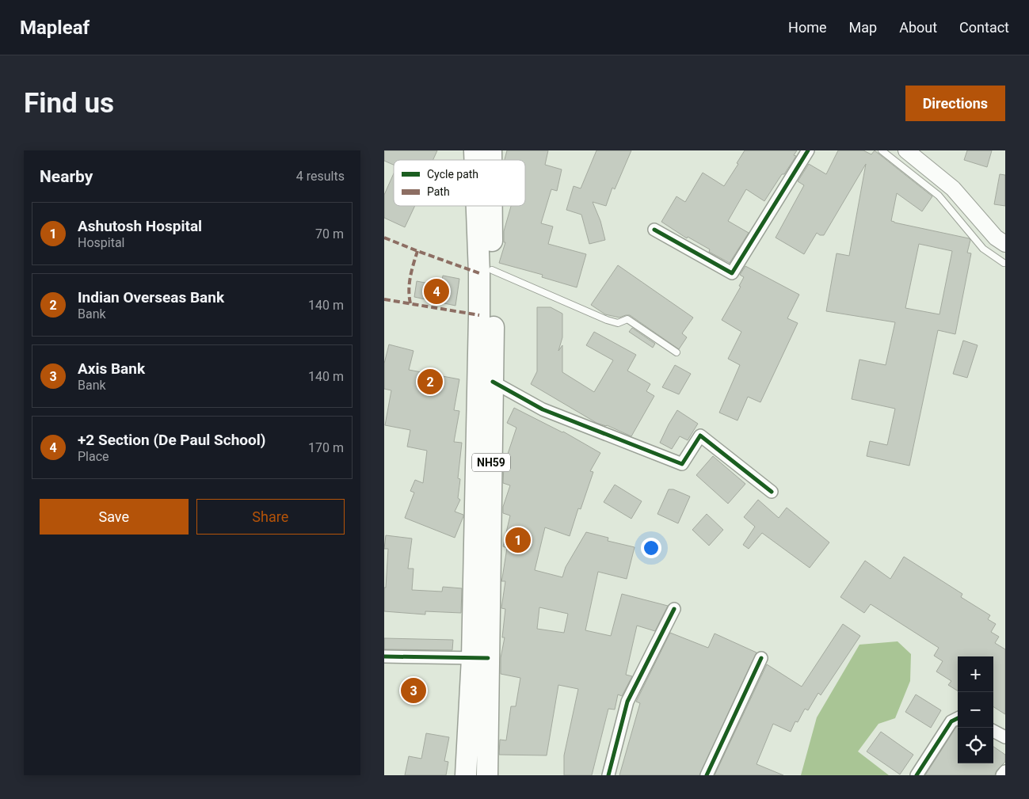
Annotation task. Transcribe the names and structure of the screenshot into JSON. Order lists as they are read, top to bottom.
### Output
{
  "streets": {
    "highway": ["NH59"]
  },
  "legend": ["Cycle path", "Path"],
  "page": {
    "header": "Mapleaf",
    "nav": [
      "Home",
      "Map",
      "About",
      "Contact"
    ],
    "buttons": [
      "Directions",
      ["Save", "Share"]
    ],
    "title": "Find us",
    "heading": ["Nearby", "4 results"],
    "list": [
      {
        "mark": "1",
        "name": "Ashutosh Hospital",
        "note": "Hospital",
        "value": "70 m"
      },
      {
        "mark": "2",
        "name": "Indian Overseas Bank",
        "note": "Bank",
        "value": "140 m"
      },
      {
        "mark": "3",
        "name": "Axis Bank",
        "note": "Bank",
        "value": "140 m"
      },
      {
        "mark": "4",
        "name": "+2 Section (De Paul School)",
        "note": "Place",
        "value": "170 m"
      }
    ],
    "pins": [
      "4",
      "2",
      "1",
      "3"
    ],
    "map_buttons": ["+", "−"]
  }
}
